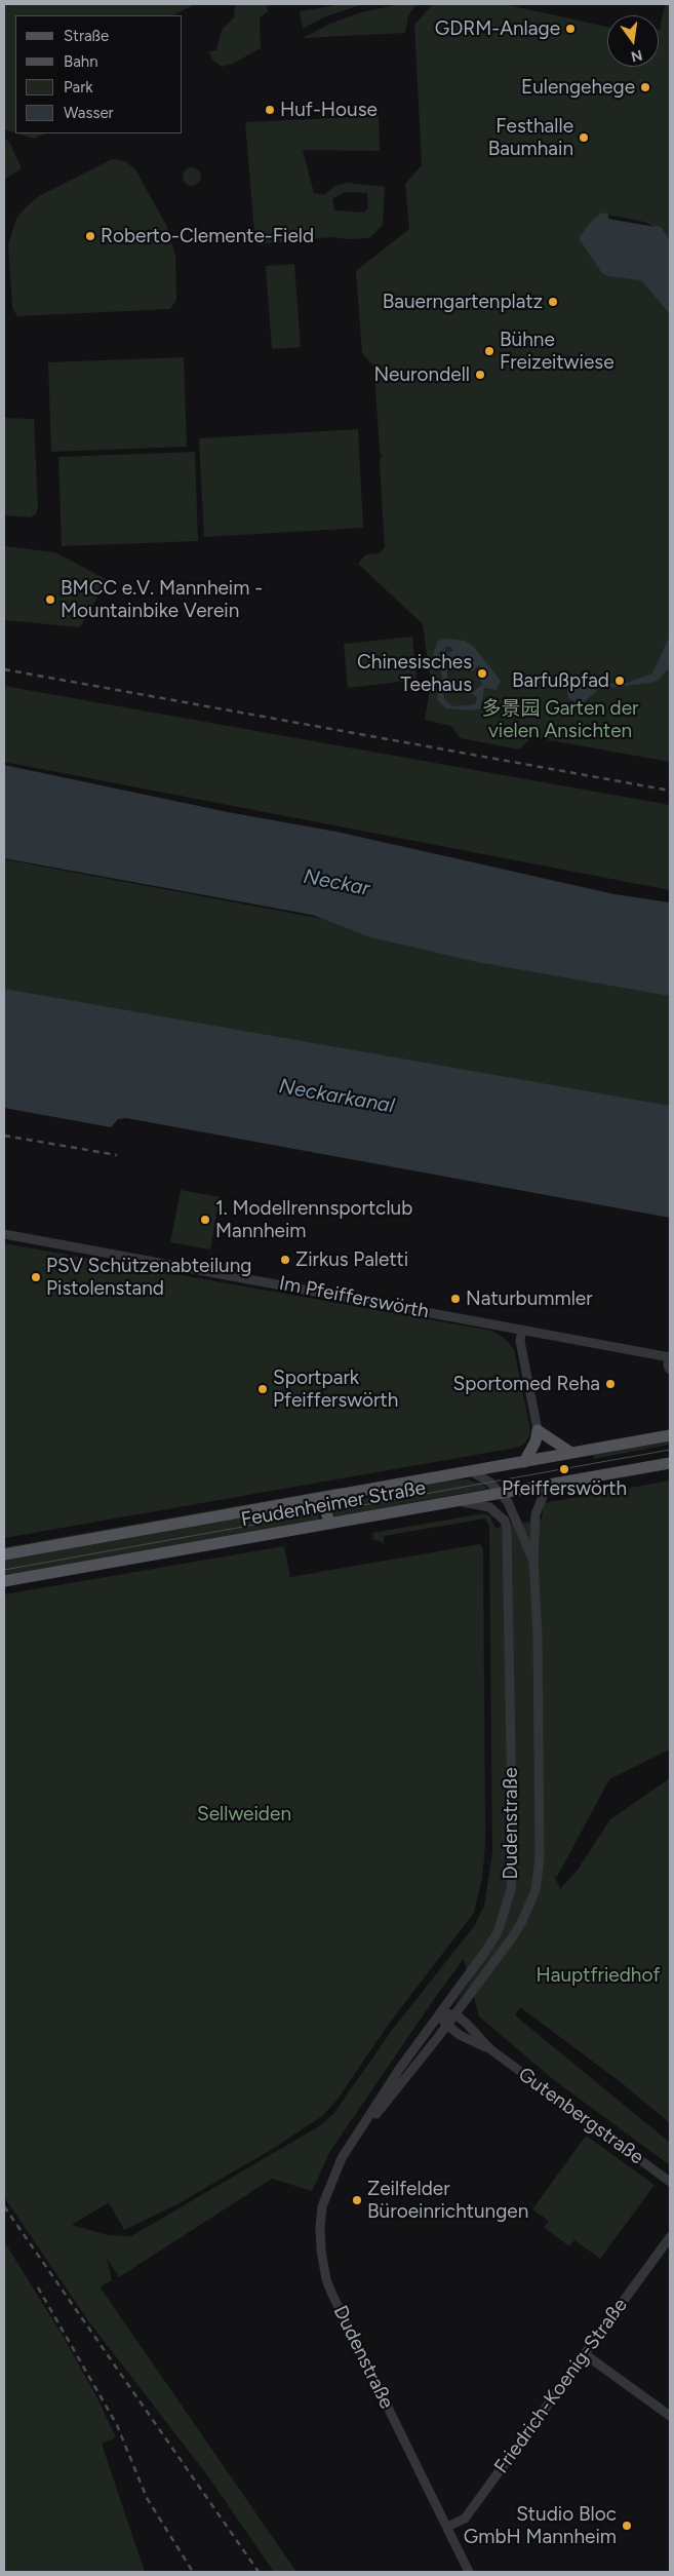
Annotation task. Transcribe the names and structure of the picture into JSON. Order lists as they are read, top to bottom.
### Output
{
  "streets": {
    "main road": ["Feudenheimer Straße"],
    "street": [
      "Im Pfeifferswörth",
      "Dudenstraße",
      "Gutenbergstraße",
      "Friedrich-Koenig-Straße"
    ]
  },
  "crossings": [
    ["Feudenheimer Straße", "Dudenstraße"],
    ["Dudenstraße", "Gutenbergstraße"],
    ["Dudenstraße", "Friedrich-Koenig-Straße"]
  ],
  "water": ["Neckar", "Neckarkanal"],
  "parks": ["多景园 Garten der vielen Ansichten", "Sellweiden", "Hauptfriedhof"],
  "places": [
    "GDRM-Anlage",
    "Eulengehege",
    "Huf-House",
    "Festhalle Baumhain",
    "Roberto-Clemente-Field",
    "Bauerngartenplatz",
    "Bühne Freizeitwiese",
    "Neurondell",
    "BMCC e.V. Mannheim - Mountainbike Verein",
    "Chinesisches Teehaus",
    "Barfußpfad",
    "1. Modellrennsportclub Mannheim",
    "Zirkus Paletti",
    "PSV Schützenabteilung Pistolenstand",
    "Naturbummler",
    "Sportomed Reha",
    "Sportpark Pfeifferswörth",
    "Pfeifferswörth",
    "Zeilfelder Büroeinrichtungen",
    "Studio Bloc GmbH Mannheim"
  ],
  "legend": [
    "Straße",
    "Bahn",
    "Park",
    "Wasser"
  ],
  "north": "bottom"
}
